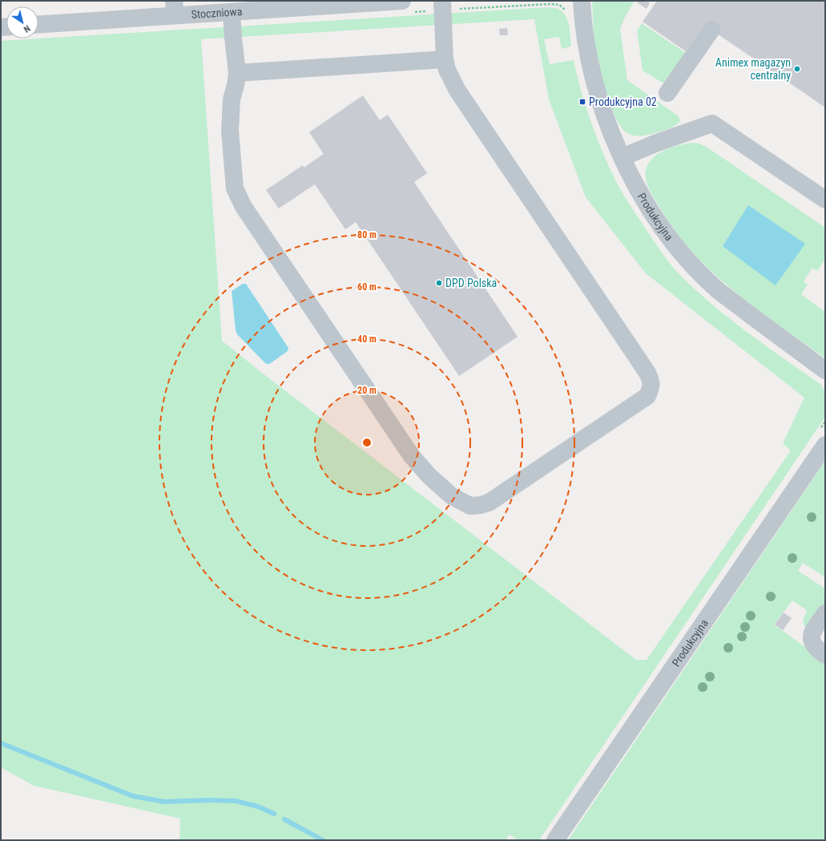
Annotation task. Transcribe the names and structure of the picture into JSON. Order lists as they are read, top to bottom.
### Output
{
  "streets": {
    "street": ["Stoczniowa", "Produkcyjna"]
  },
  "places": {
    "other": ["Animex magazyn centralny", "DPD Polska"],
    "transit": ["Produkcyjna 02"]
  },
  "north": "bottom right",
  "rings": [
    "80 m",
    "60 m",
    "40 m",
    "20 m"
  ]
}
